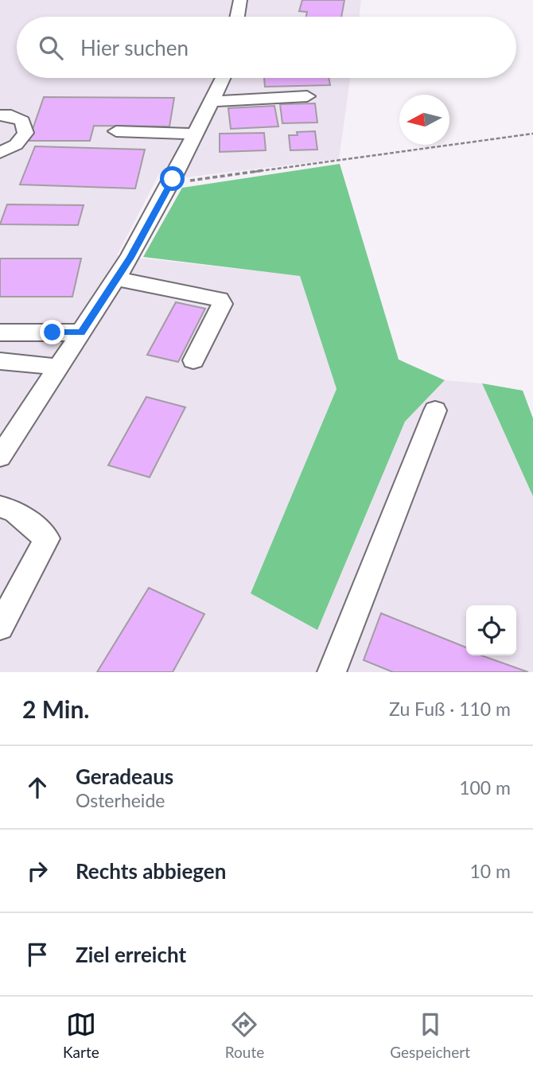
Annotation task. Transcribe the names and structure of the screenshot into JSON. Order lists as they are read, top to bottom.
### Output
{
  "north": "left",
  "page": {
    "search": "Hier suchen",
    "heading": ["2 Min.", "Zu Fuß · 110 m"],
    "list": [
      ["Geradeaus", "Osterheide", "100 m"],
      ["Rechts abbiegen", "10 m"],
      "Ziel erreicht"
    ],
    "nav": ["Karte", "Route", "Gespeichert"]
  }
}
